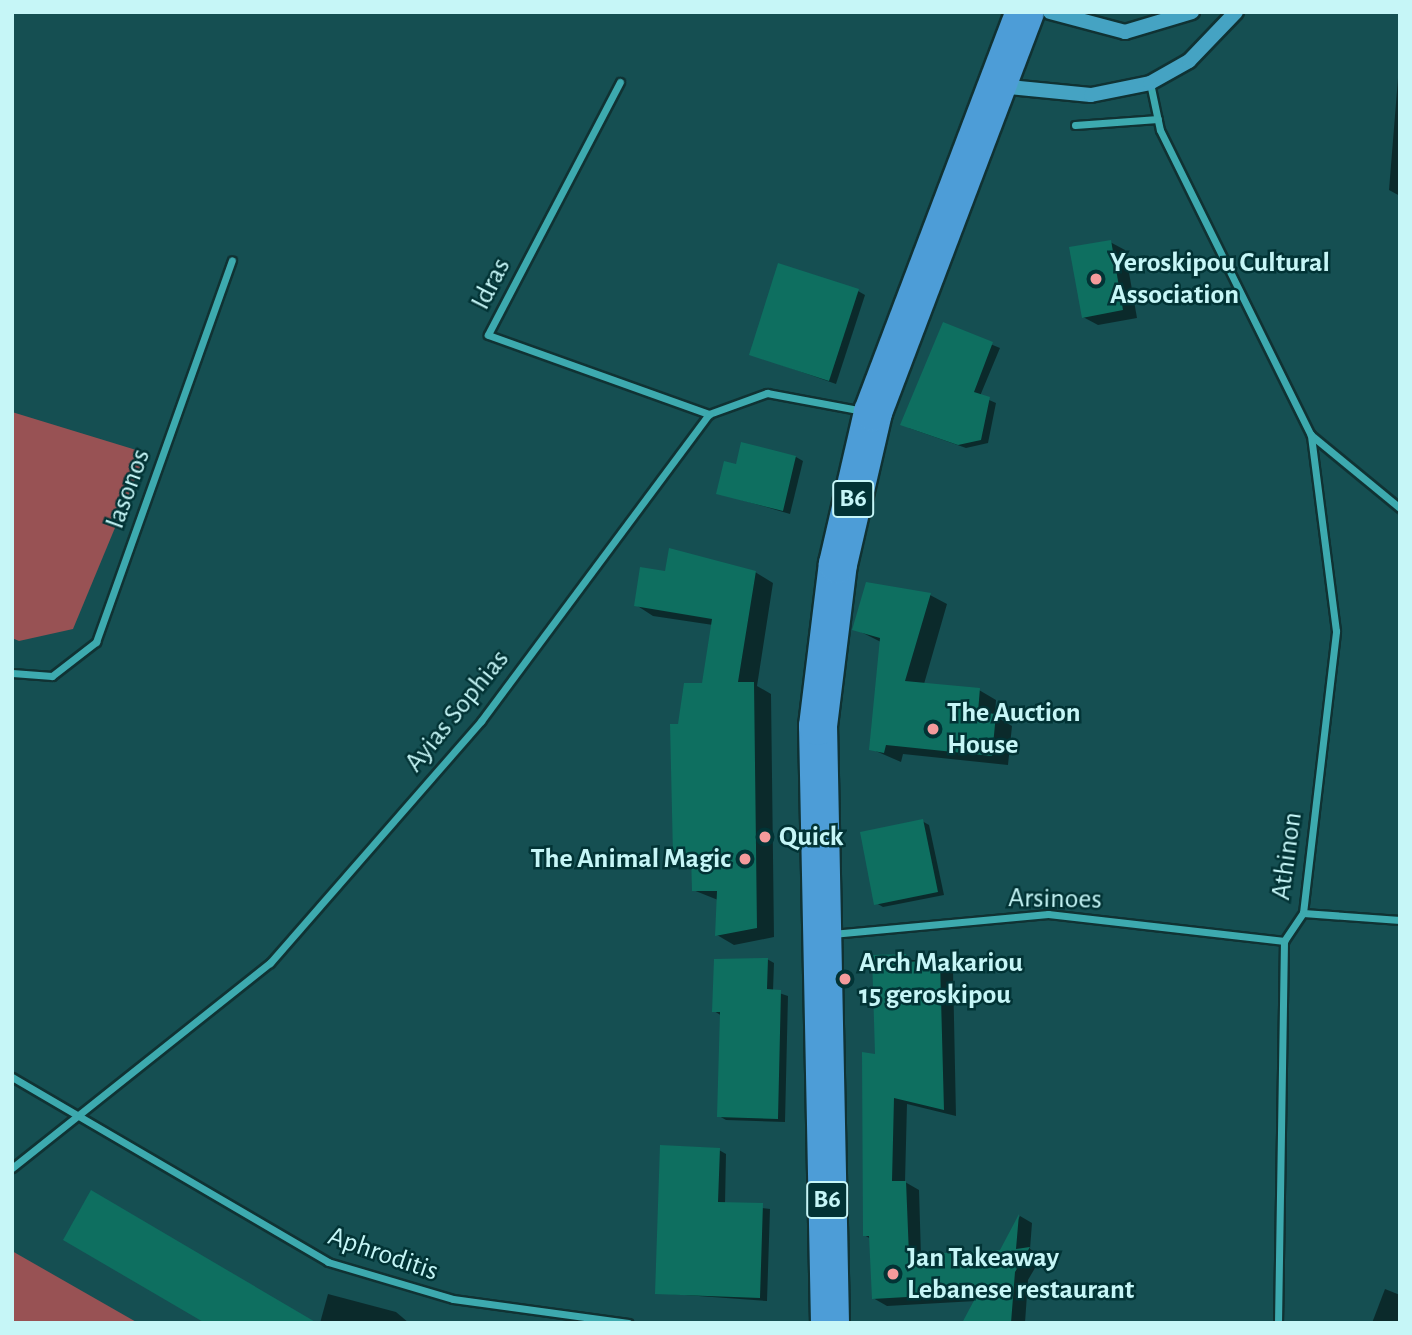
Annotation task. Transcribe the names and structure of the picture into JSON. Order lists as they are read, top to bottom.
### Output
{
  "streets": {
    "main road": ["B6"],
    "street": [
      "Idras",
      "Iasonos",
      "Ayias Sophias",
      "Athinon",
      "Arsinoes",
      "Aphroditis"
    ]
  },
  "crossings": [
    ["Idras", "Ayias Sophias"],
    ["B6", "Arsinoes"],
    ["Ayias Sophias", "Aphroditis"],
    ["Athinon", "Arsinoes"]
  ],
  "places": [
    "Yeroskipou Cultural Association",
    "The Auction House",
    "Quick",
    "The Animal Magic",
    "Arch Makariou 15 geroskipou",
    "Jan Takeaway Lebanese restaurant"
  ]
}
